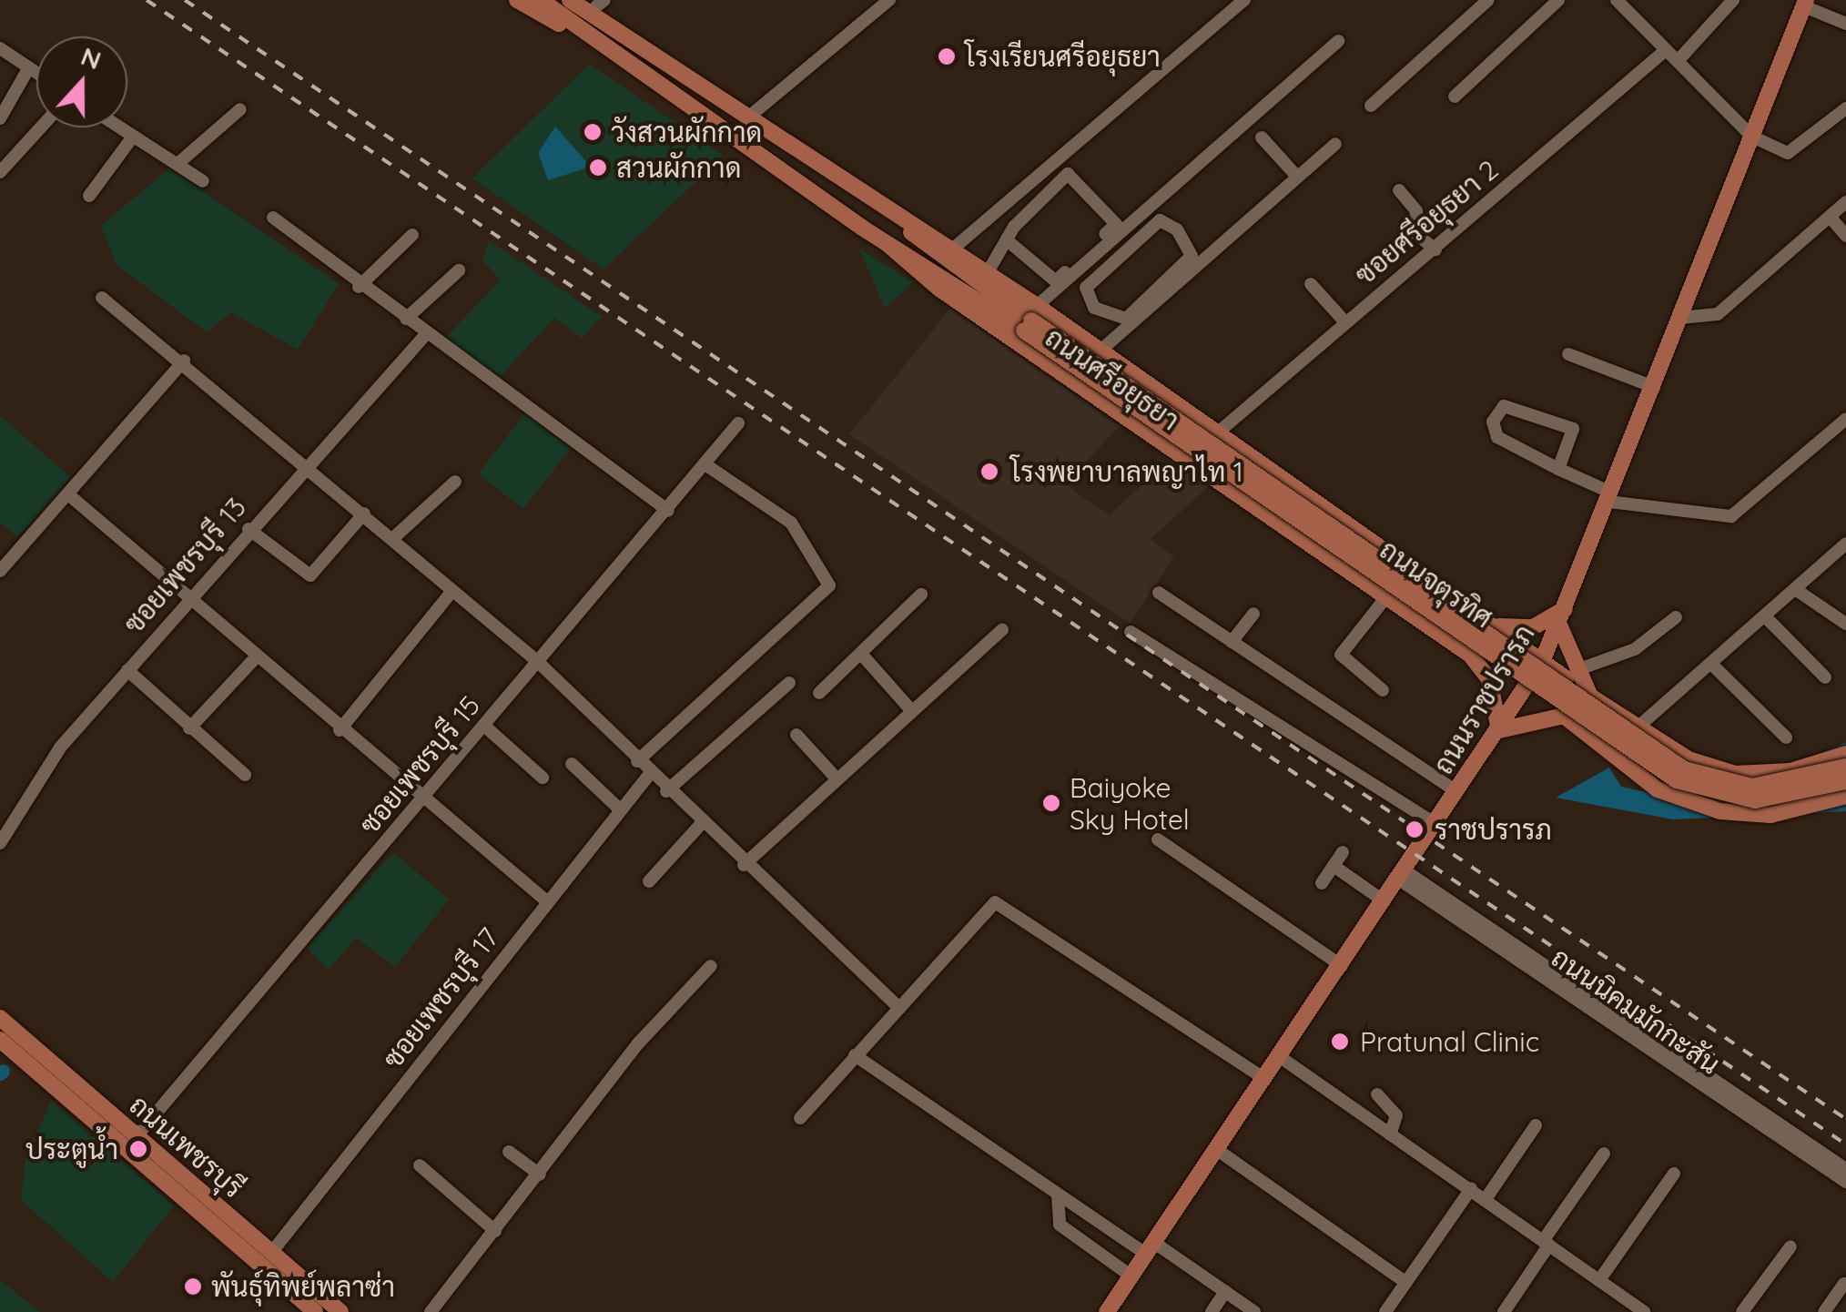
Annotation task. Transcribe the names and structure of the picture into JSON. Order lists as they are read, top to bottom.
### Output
{
  "streets": {
    "main road": [
      "ถนนศรีอยุธยา",
      "ถนนจตุรทิศ",
      "ถนนราชปรารภ",
      "ถนนเพชรบุรี"
    ],
    "street": [
      "ซอยศรีอยุธยา 2",
      "ซอยเพชรบุรี 13",
      "ซอยเพชรบุรี 15",
      "ซอยเพชรบุรี 17",
      "ถนนนิคมมักกะสัน"
    ]
  },
  "crossings": [
    ["ซอยศรีอยุธยา 2", "ถนนศรีอยุธยา"],
    ["ถนนศรีอยุธยา", "ถนนจตุรทิศ"],
    ["ถนนศรีอยุธยา", "ถนนราชปรารภ"],
    ["ถนนราชปรารภ", "ถนนนิคมมักกะสัน"],
    ["ซอยเพชรบุรี 15", "ถนนเพชรบุรี"],
    ["ซอยเพชรบุรี 17", "ถนนเพชรบุรี"]
  ],
  "places": [
    "โรงเรียนศรีอยุธยา",
    "วังสวนผักกาด",
    "สวนผักกาด",
    "โรงพยาบาลพญาไท 1",
    "Baiyoke Sky Hotel",
    "ราชปรารภ",
    "Pratunal Clinic",
    "ประตูน้ำ",
    "พันธุ์ทิพย์พลาซ่า"
  ],
  "north": "top"
}
